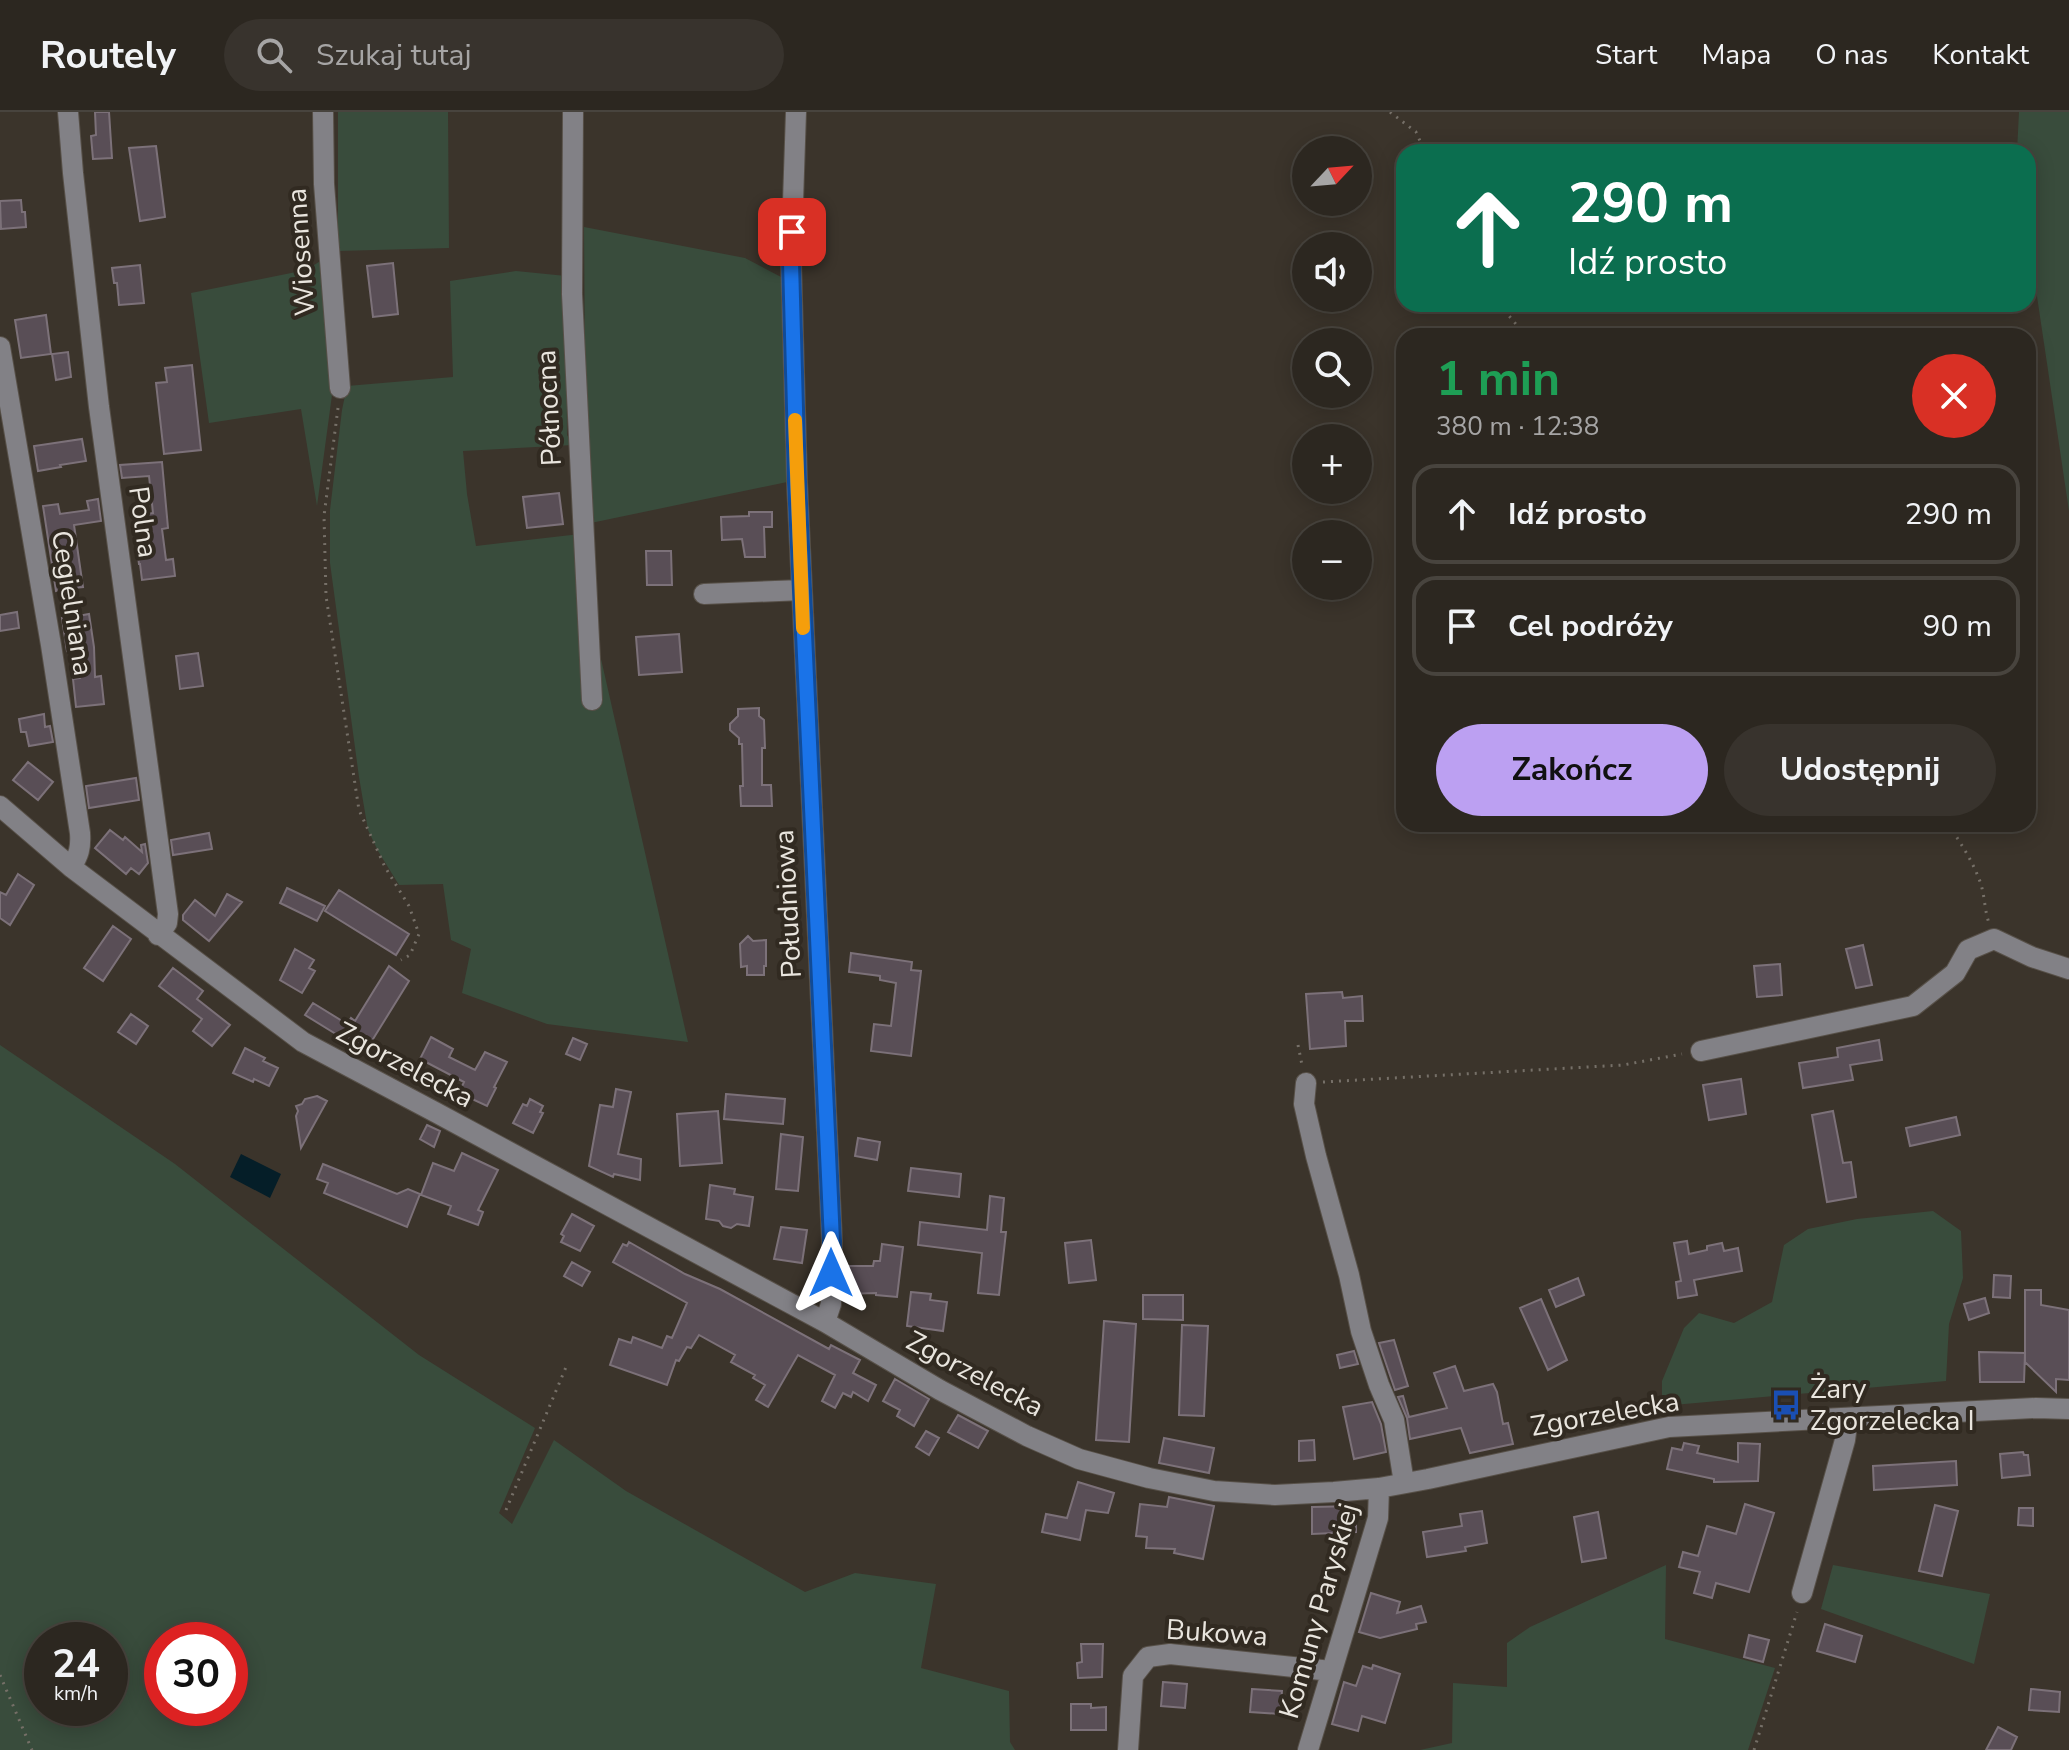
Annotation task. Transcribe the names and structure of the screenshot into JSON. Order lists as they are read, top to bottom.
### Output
{
  "streets": {
    "street": [
      "Wiosenna",
      "Północna",
      "Polna",
      "Cegielniana",
      "Południowa",
      "Zgorzelecka",
      "Komuny Paryskiej",
      "Bukowa"
    ]
  },
  "crossings": [
    ["Polna", "Zgorzelecka"],
    ["Cegielniana", "Zgorzelecka"],
    ["Południowa", "Zgorzelecka"],
    ["Zgorzelecka", "Komuny Paryskiej"],
    ["Komuny Paryskiej", "Bukowa"]
  ],
  "places": {
    "bus stop": ["Żary Zgorzelecka I"]
  },
  "north": "top right",
  "page": {
    "header": "Routely",
    "search": "Szukaj tutaj",
    "nav": [
      "Start",
      "Mapa",
      "O nas",
      "Kontakt"
    ],
    "map_buttons": ["+", "−"],
    "turn": ["290 m", "Idź prosto"],
    "heading": ["1 min", "380 m · 12:38"],
    "list": [
      {
        "name": "Idź prosto",
        "value": "290 m"
      },
      {
        "name": "Cel podróży",
        "value": "90 m"
      }
    ],
    "buttons": ["Zakończ", "Udostępnij"],
    "speed": "24 km/h",
    "limit": "30"
  }
}
